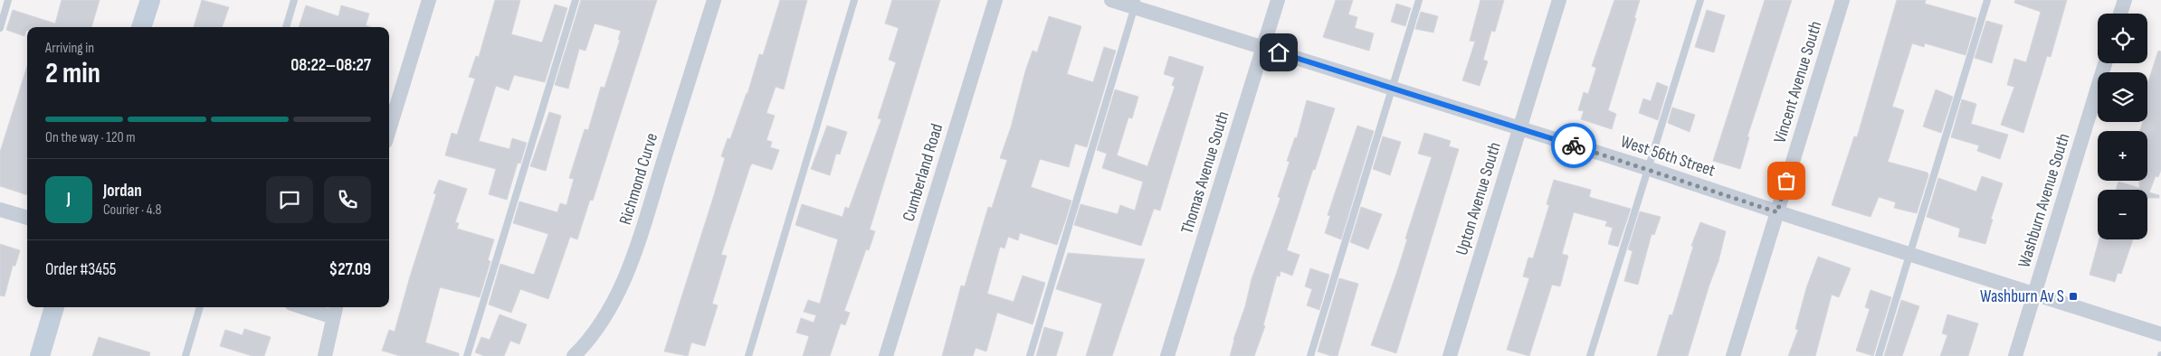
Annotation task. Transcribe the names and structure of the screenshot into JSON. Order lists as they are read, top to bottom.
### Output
{
  "streets": {
    "street": [
      "Vincent Avenue South",
      "West 56th Street",
      "Cumberland Road",
      "Thomas Avenue South",
      "Richmond Curve",
      "Upton Avenue South",
      "Washburn Avenue South"
    ]
  },
  "crossings": [
    ["Vincent Avenue South", "West 56th Street"],
    ["West 56th Street", "Thomas Avenue South"],
    ["West 56th Street", "Upton Avenue South"],
    ["West 56th Street", "Washburn Avenue South"]
  ],
  "places": {
    "transit": ["Washburn Av S"]
  },
  "page": {
    "map_buttons": ["+", "−"],
    "heading": ["2 min", "Arriving in", "08:22–08:27"],
    "panel": [
      "Jordan",
      "Courier · 4.8",
      "Order #3455",
      "$27.09"
    ],
    "bar": "On the way · 120 m",
    "round": "J"
  }
}
